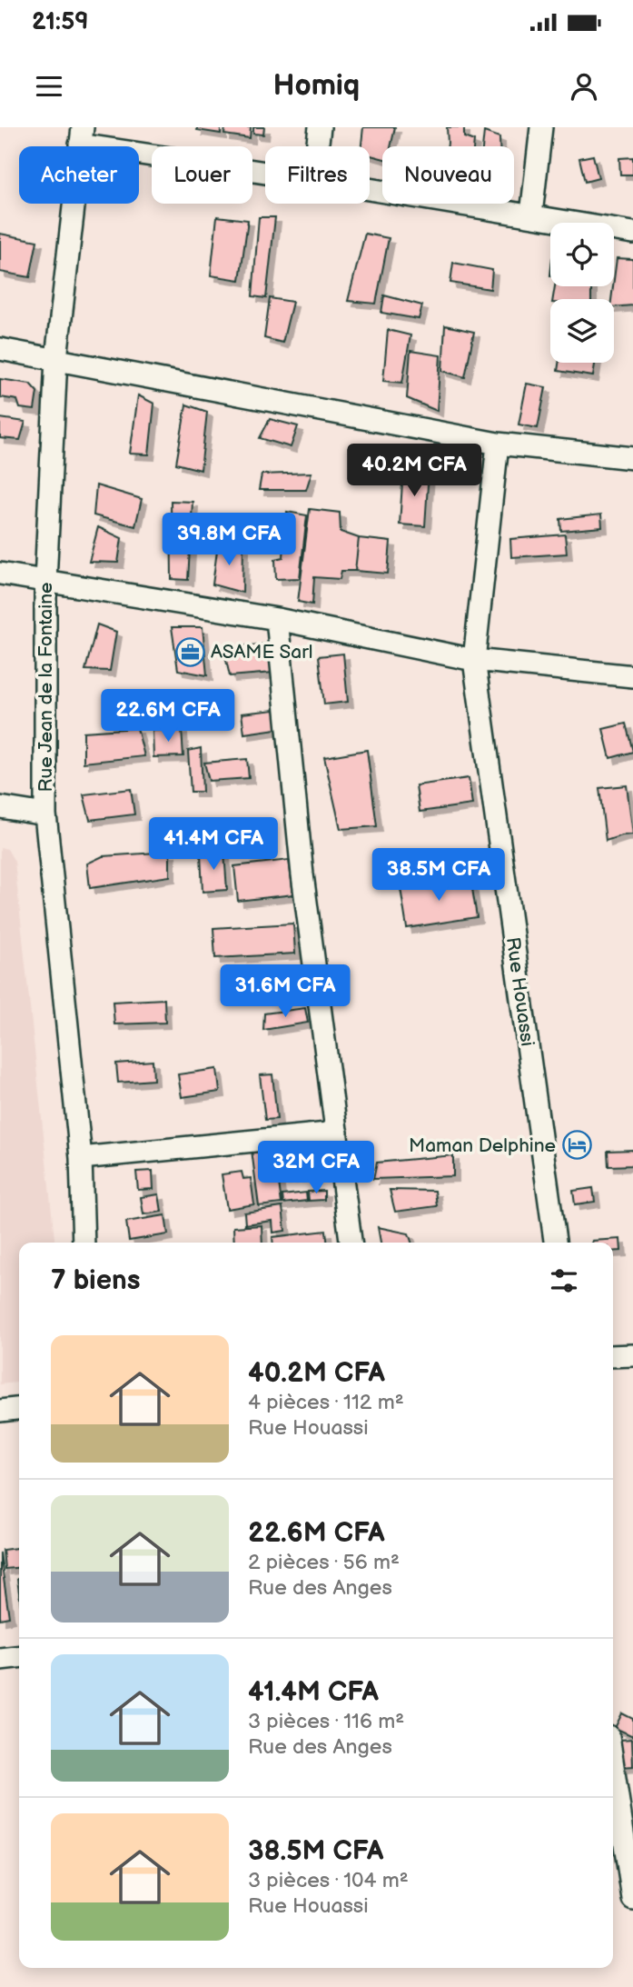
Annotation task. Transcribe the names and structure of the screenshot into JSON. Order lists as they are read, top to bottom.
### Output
{
  "streets": {
    "street": ["Rue Jean de la Fontaine", "Rue Houassi"]
  },
  "places": {
    "office": ["ASAME Sarl"],
    "hotel": ["Maman Delphine"]
  },
  "page": {
    "status": "21:59",
    "header": "Homiq",
    "chip": [
      "Acheter",
      "Louer",
      "Filtres",
      "Nouveau"
    ],
    "price": [
      "40.2M CFA",
      "39.8M CFA",
      "22.6M CFA",
      "41.4M CFA",
      "38.5M CFA",
      "31.6M CFA",
      "32M CFA"
    ],
    "heading": "7 biens",
    "list": [
      {
        "name": "40.2M CFA",
        "note": "4 pièces · 112 m² · Rue Houassi"
      },
      {
        "name": "22.6M CFA",
        "note": "2 pièces · 56 m² · Rue des Anges"
      },
      {
        "name": "41.4M CFA",
        "note": "3 pièces · 116 m² · Rue des Anges"
      },
      {
        "name": "38.5M CFA",
        "note": "3 pièces · 104 m² · Rue Houassi"
      }
    ]
  }
}
